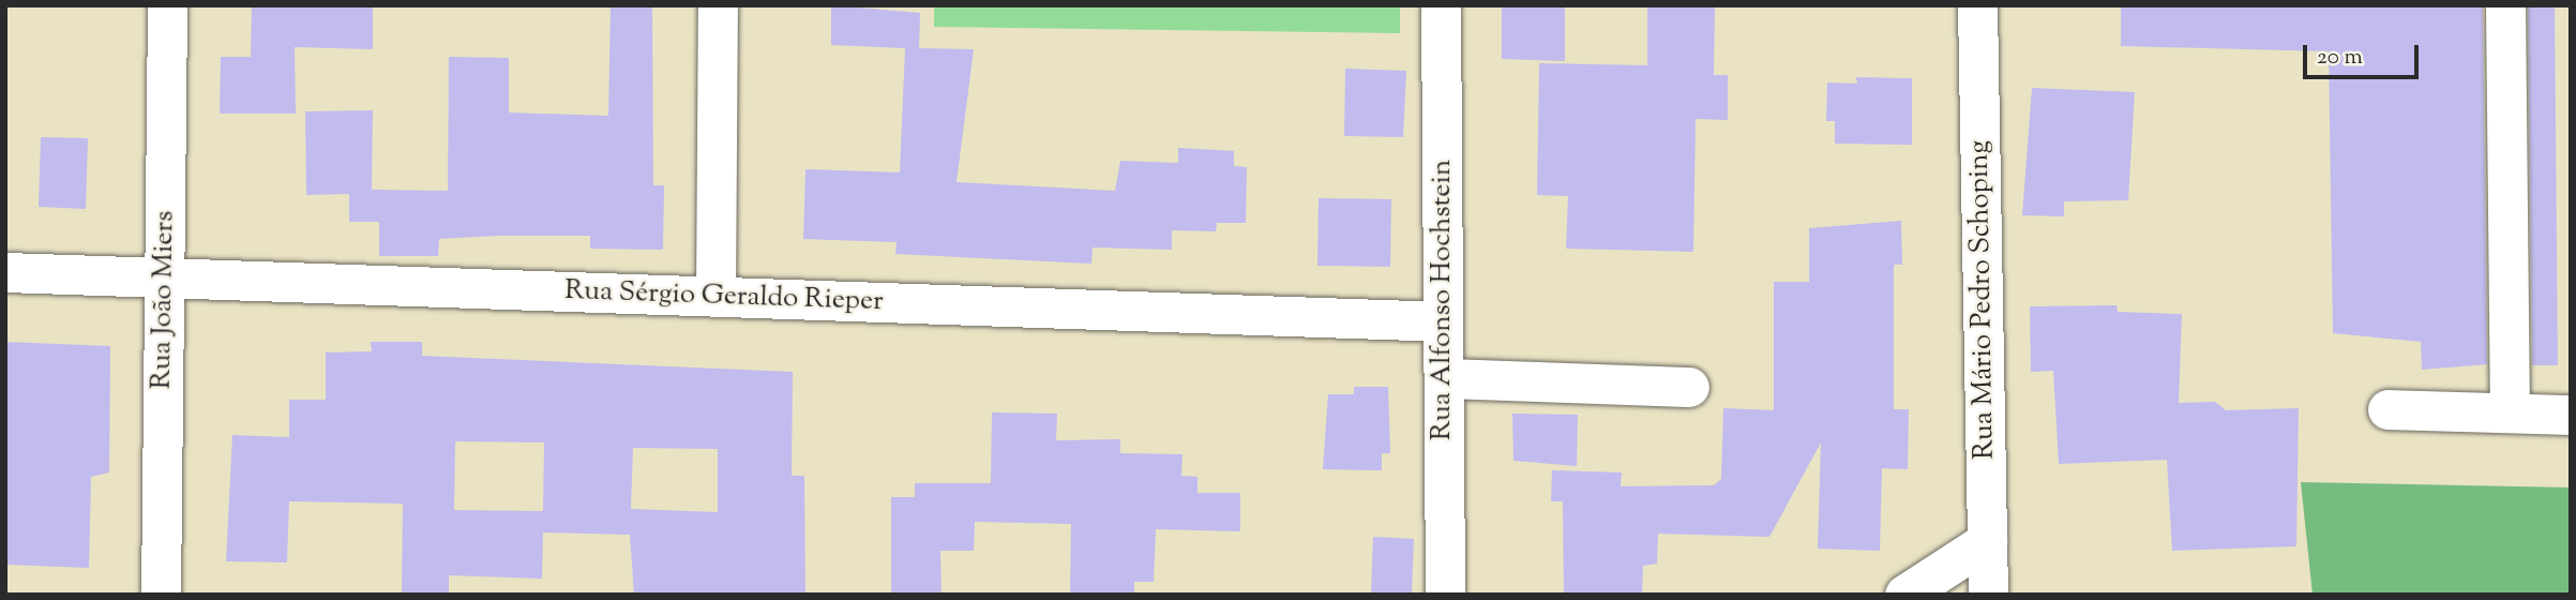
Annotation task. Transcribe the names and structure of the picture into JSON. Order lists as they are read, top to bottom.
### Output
{
  "streets": {
    "street": [
      "Rua Sérgio Geraldo Rieper",
      "Rua João Miers",
      "Rua Alfonso Hochstein",
      "Rua Mário Pedro Schoping"
    ]
  },
  "crossings": [
    ["Rua Sérgio Geraldo Rieper", "Rua João Miers"],
    ["Rua Sérgio Geraldo Rieper", "Rua Alfonso Hochstein"]
  ],
  "scale_bar": "20 m"
}
